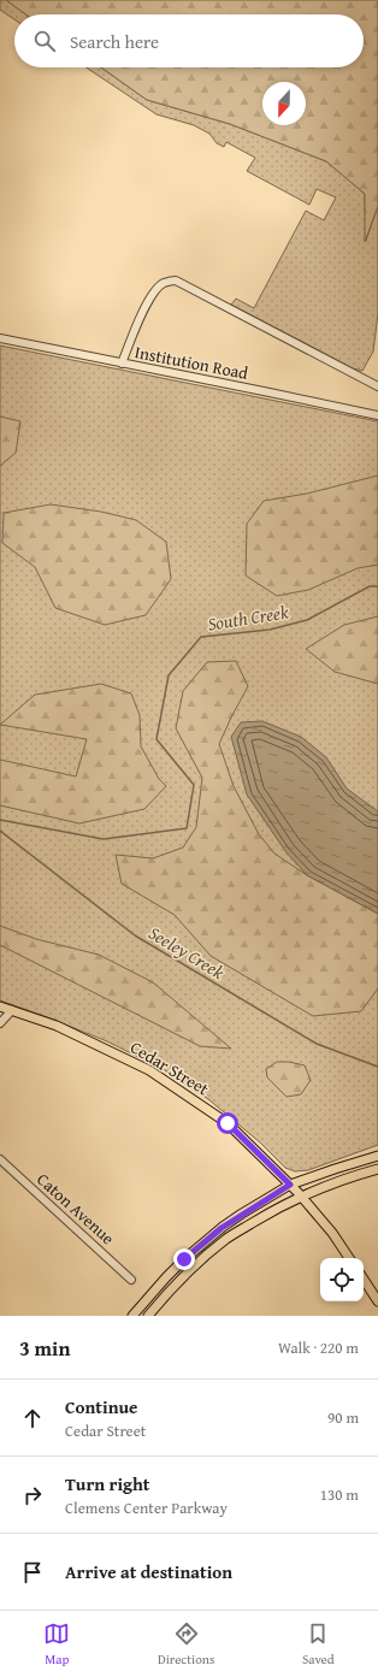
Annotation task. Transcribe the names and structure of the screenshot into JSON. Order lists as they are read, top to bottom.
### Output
{
  "streets": {
    "main road": ["Cedar Street"],
    "street": ["Institution Road", "Caton Avenue"]
  },
  "water": ["South Creek", "Seeley Creek"],
  "north": "bottom",
  "page": {
    "search": "Search here",
    "heading": ["3 min", "Walk · 220 m"],
    "list": [
      ["Continue", "Cedar Street", "90 m"],
      ["Turn right", "Clemens Center Parkway", "130 m"],
      "Arrive at destination"
    ],
    "nav": ["Map", "Directions", "Saved"]
  }
}
